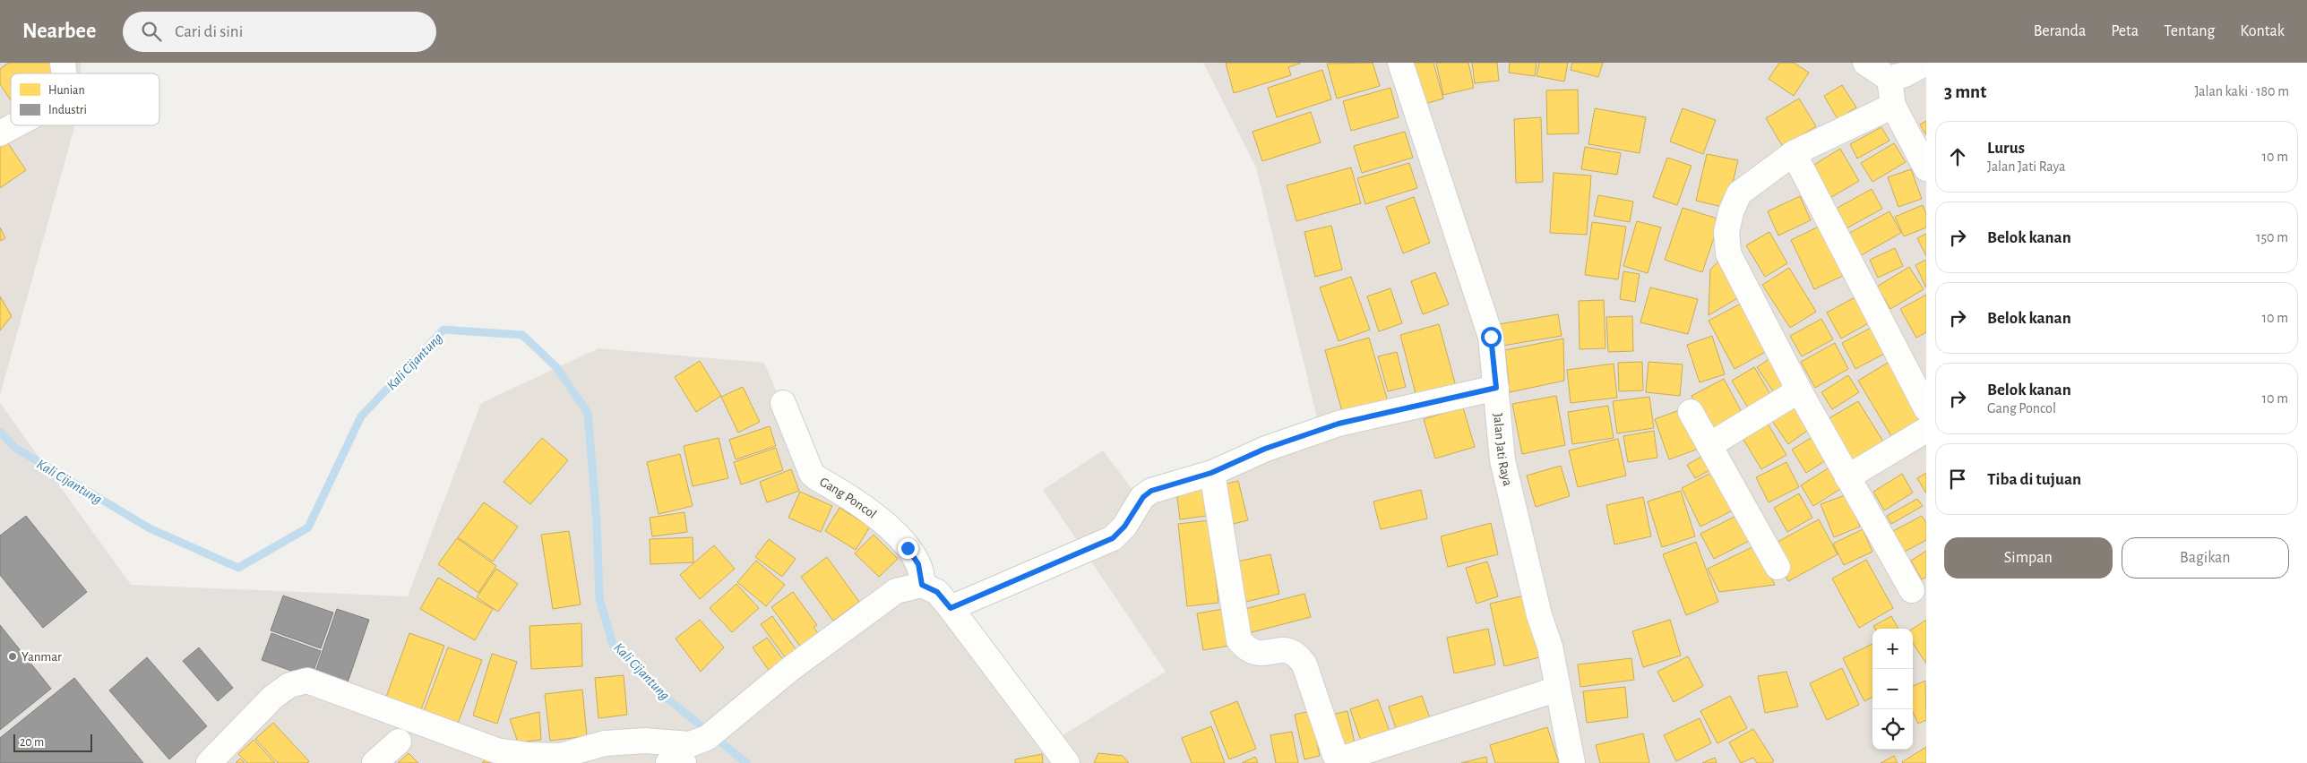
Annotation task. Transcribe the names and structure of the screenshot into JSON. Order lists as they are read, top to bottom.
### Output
{
  "streets": {
    "street": ["Jalan Jati Raya", "Gang Poncol"]
  },
  "water": ["Kali Cijantung"],
  "places": ["Yanmar"],
  "legend": ["Hunian", "Industri"],
  "scale_bar": "20 m",
  "page": {
    "header": "Nearbee",
    "search": "Cari di sini",
    "nav": [
      "Beranda",
      "Peta",
      "Tentang",
      "Kontak"
    ],
    "heading": ["3 mnt", "Jalan kaki · 180 m"],
    "list": [
      ["Lurus", "Jalan Jati Raya", "10 m"],
      ["Belok kanan", "150 m"],
      ["Belok kanan", "10 m"],
      ["Belok kanan", "Gang Poncol", "10 m"],
      "Tiba di tujuan"
    ],
    "buttons": ["Simpan", "Bagikan"],
    "map_buttons": ["+", "−"],
    "scale": "20 m"
  }
}
